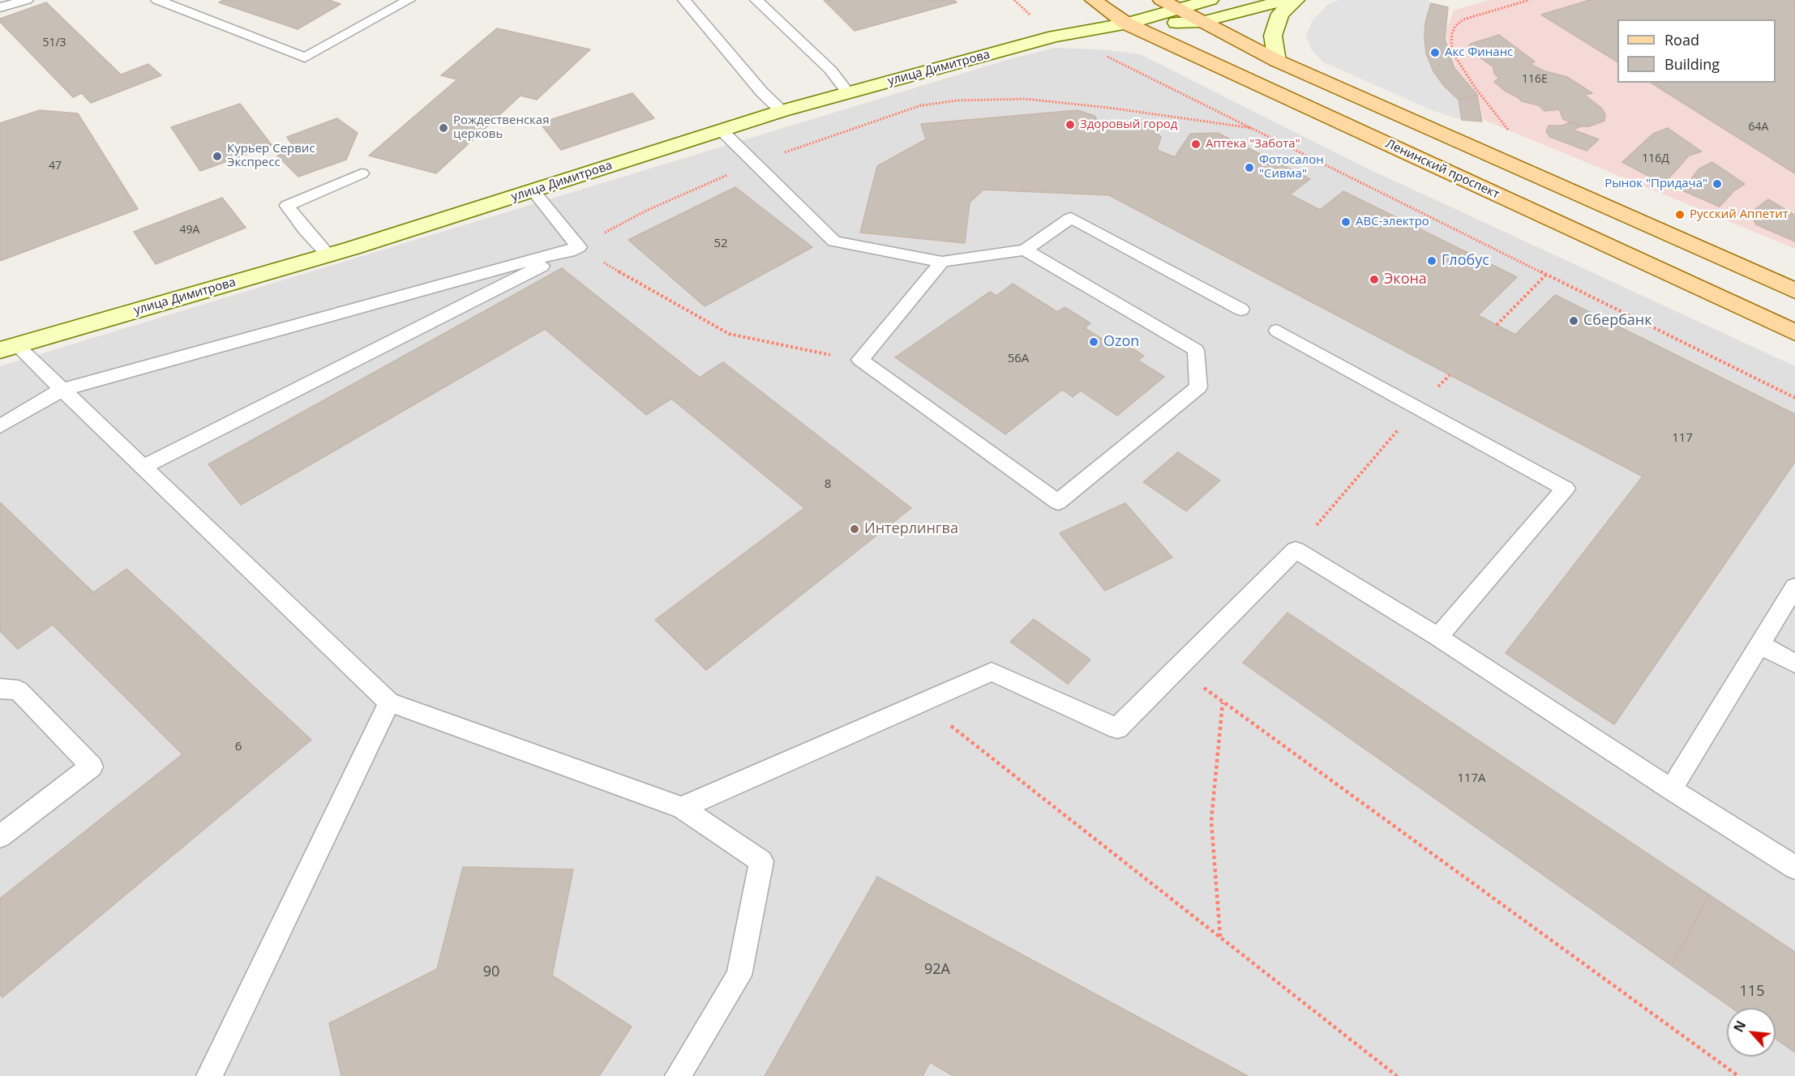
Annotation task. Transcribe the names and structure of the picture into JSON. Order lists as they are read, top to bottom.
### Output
{
  "streets": {
    "main road": ["Ленинский проспект"],
    "street": ["улица Димитрова"]
  },
  "crossings": [
    ["улица Димитрова", "Ленинский проспект"]
  ],
  "places": [
    "Акс Финанс",
    "Здоровый город",
    "Рождественская церковь",
    "Аптека \"Забота\"",
    "Курьер Сервис Экспресс",
    "Фотосалон \"Сивма\"",
    "Рынок \"Придача\"",
    "Русский Аппетит",
    "АВС-электро",
    "Глобус",
    "Экона",
    "Сбербанк",
    "Ozon",
    "Интерлингва"
  ],
  "house_numbers": [
    "51/3",
    "116Е",
    "64А",
    "116Д",
    "47",
    "49А",
    "52",
    "56А",
    "117",
    "8",
    "6",
    "117А",
    "92А",
    "90",
    "115"
  ],
  "legend": ["Road", "Building"],
  "north": "top left"
}
